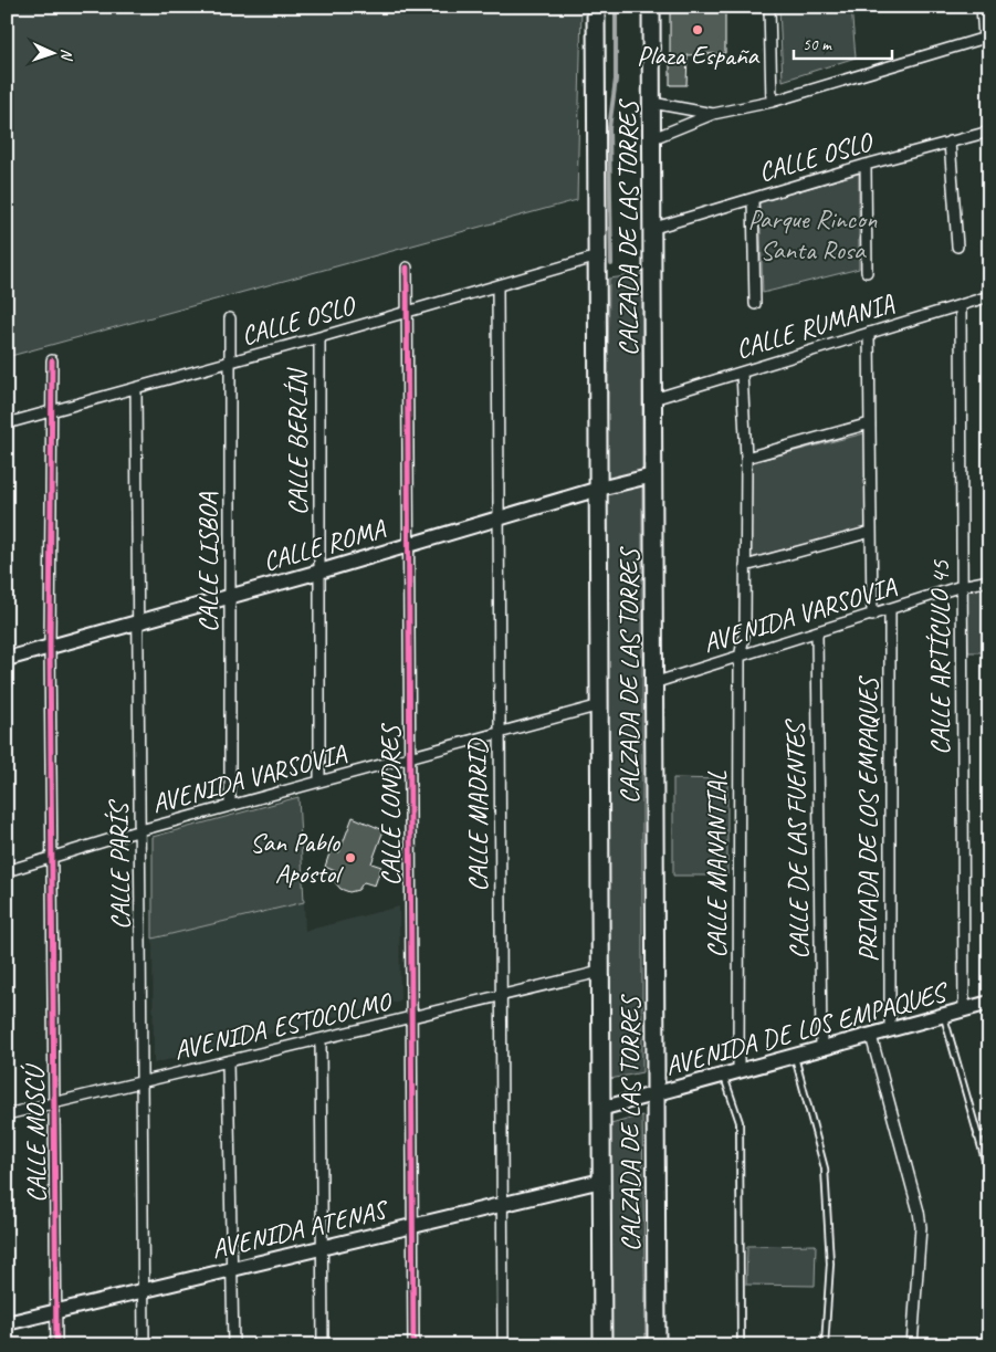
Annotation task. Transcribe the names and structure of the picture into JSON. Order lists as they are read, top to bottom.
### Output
{
  "streets": {
    "main road": ["CALZADA DE LAS TORRES"],
    "street": [
      "CALLE OSLO",
      "CALLE RUMANIA",
      "CALLE BERLÍN",
      "CALLE ROMA",
      "CALLE LISBOA",
      "AVENIDA VARSOVIA",
      "CALLE ARTÍCULO 45",
      "CALLE LONDRES",
      "CALLE MADRID",
      "PRIVADA DE LOS EMPAQUES",
      "CALLE DE LAS FUENTES",
      "CALLE MANANTIAL",
      "CALLE PARÍS",
      "AVENIDA ESTOCOLMO",
      "AVENIDA DE LOS EMPAQUES",
      "CALLE MOSCÚ",
      "AVENIDA ATENAS"
    ]
  },
  "crossings": [
    ["CALLE OSLO", "CALZADA DE LAS TORRES"],
    ["CALLE OSLO", "CALLE BERLÍN"],
    ["CALLE OSLO", "CALLE LISBOA"],
    ["CALLE OSLO", "CALLE LONDRES"],
    ["CALLE OSLO", "CALLE MADRID"],
    ["CALLE OSLO", "CALLE PARÍS"],
    ["CALLE OSLO", "CALLE MOSCÚ"],
    ["CALZADA DE LAS TORRES", "CALLE RUMANIA"],
    ["CALZADA DE LAS TORRES", "CALLE ROMA"],
    ["CALZADA DE LAS TORRES", "AVENIDA VARSOVIA"],
    ["CALZADA DE LAS TORRES", "AVENIDA ESTOCOLMO"],
    ["CALZADA DE LAS TORRES", "AVENIDA DE LOS EMPAQUES"],
    ["CALZADA DE LAS TORRES", "AVENIDA ATENAS"],
    ["CALLE RUMANIA", "CALLE ARTÍCULO 45"],
    ["CALLE RUMANIA", "CALLE MANANTIAL"],
    ["CALLE BERLÍN", "CALLE ROMA"],
    ["CALLE BERLÍN", "AVENIDA VARSOVIA"],
    ["CALLE ROMA", "CALLE LISBOA"],
    ["CALLE ROMA", "CALLE LONDRES"],
    ["CALLE ROMA", "CALLE MADRID"],
    ["CALLE ROMA", "CALLE PARÍS"],
    ["CALLE ROMA", "CALLE MOSCÚ"],
    ["CALLE LISBOA", "AVENIDA VARSOVIA"],
    ["AVENIDA VARSOVIA", "CALLE ARTÍCULO 45"],
    ["AVENIDA VARSOVIA", "CALLE LONDRES"],
    ["AVENIDA VARSOVIA", "CALLE MADRID"],
    ["AVENIDA VARSOVIA", "PRIVADA DE LOS EMPAQUES"],
    ["AVENIDA VARSOVIA", "CALLE DE LAS FUENTES"],
    ["AVENIDA VARSOVIA", "CALLE MANANTIAL"],
    ["AVENIDA VARSOVIA", "CALLE PARÍS"],
    ["AVENIDA VARSOVIA", "CALLE MOSCÚ"],
    ["CALLE ARTÍCULO 45", "AVENIDA DE LOS EMPAQUES"],
    ["CALLE LONDRES", "AVENIDA ESTOCOLMO"],
    ["CALLE LONDRES", "AVENIDA ATENAS"],
    ["CALLE MADRID", "AVENIDA ESTOCOLMO"],
    ["CALLE MADRID", "AVENIDA ATENAS"],
    ["PRIVADA DE LOS EMPAQUES", "AVENIDA DE LOS EMPAQUES"],
    ["CALLE DE LAS FUENTES", "AVENIDA DE LOS EMPAQUES"],
    ["CALLE MANANTIAL", "AVENIDA DE LOS EMPAQUES"],
    ["CALLE PARÍS", "AVENIDA ESTOCOLMO"],
    ["CALLE PARÍS", "AVENIDA ATENAS"],
    ["AVENIDA ESTOCOLMO", "CALLE MOSCÚ"],
    ["CALLE MOSCÚ", "AVENIDA ATENAS"]
  ],
  "parks": ["Parque Rincon Santa Rosa"],
  "places": ["Plaza España", "San Pablo Apóstol"],
  "scale_bar": "50 m",
  "north": "right"
}
